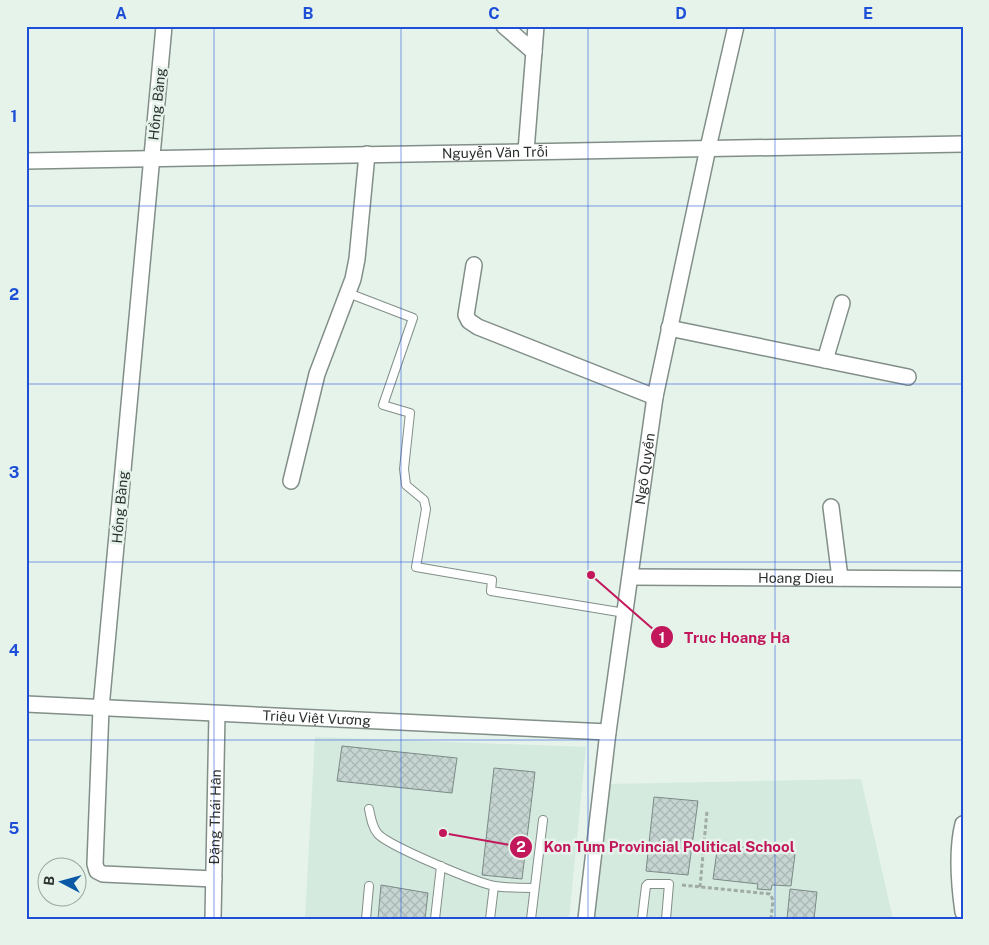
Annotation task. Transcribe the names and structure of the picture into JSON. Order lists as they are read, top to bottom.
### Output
{
  "streets": {
    "street": [
      "Hồng Bàng",
      "Nguyễn Văn Trỗi",
      "Ngô Quyền",
      "Hoang Dieu",
      "Triệu Việt Vương",
      "Đặng Thái Hân"
    ]
  },
  "crossings": [
    ["Hồng Bàng", "Nguyễn Văn Trỗi"],
    ["Hồng Bàng", "Triệu Việt Vương"],
    ["Hồng Bàng", "Đặng Thái Hân"],
    ["Nguyễn Văn Trỗi", "Ngô Quyền"],
    ["Ngô Quyền", "Hoang Dieu"],
    ["Ngô Quyền", "Triệu Việt Vương"],
    ["Triệu Việt Vương", "Đặng Thái Hân"]
  ],
  "places": ["Truc Hoang Ha", "Kon Tum Provincial Political School"],
  "north": "left",
  "grid": {
    "columns": [
      "A",
      "B",
      "C",
      "D",
      "E"
    ],
    "rows": [
      "1",
      "2",
      "3",
      "4",
      "5"
    ]
  }
}
